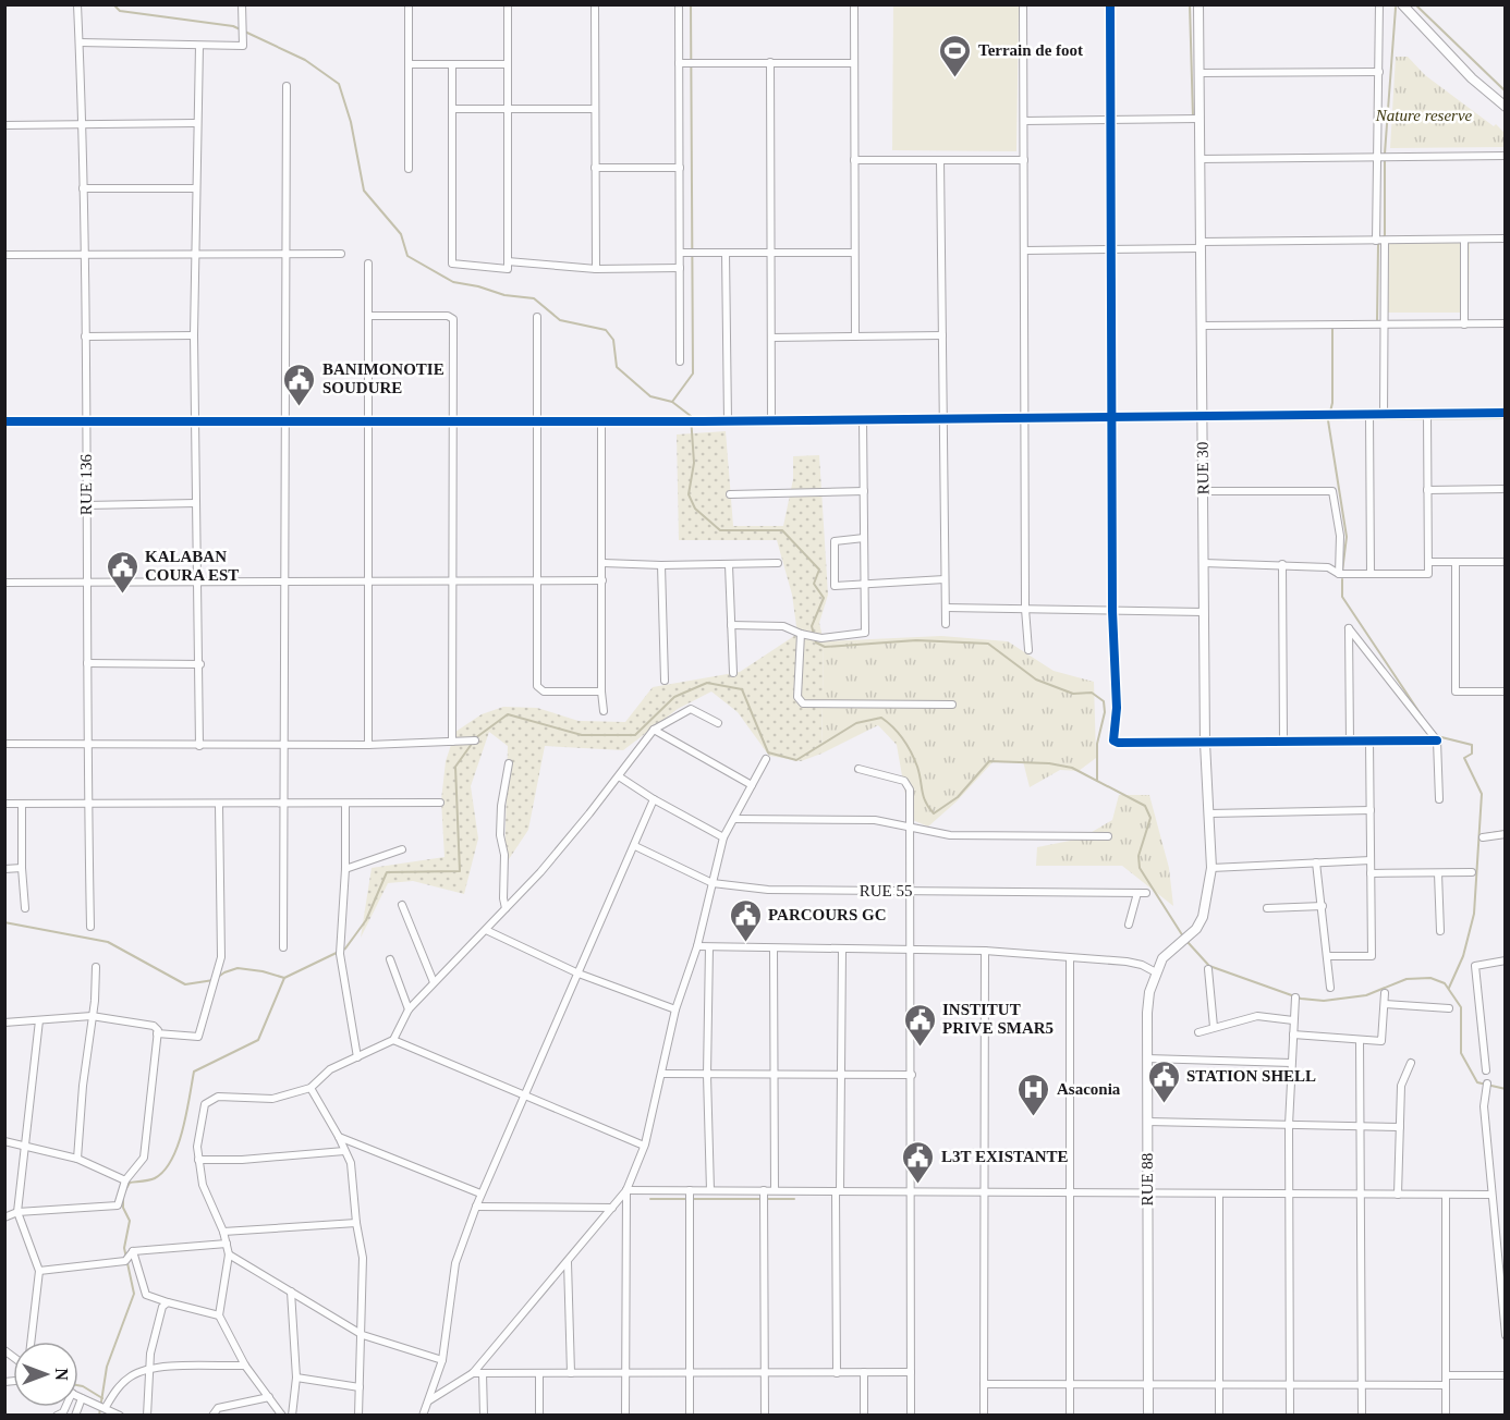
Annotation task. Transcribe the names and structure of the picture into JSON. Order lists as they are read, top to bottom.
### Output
{
  "streets": {
    "main road": ["RUE 30", "RUE 88"],
    "street": ["RUE 136", "RUE 55"]
  },
  "crossings": [
    ["RUE 30", "RUE 88"]
  ],
  "parks": ["Nature reserve"],
  "places": {
    "sports": ["Terrain de foot"],
    "public building": [
      "BANIMONOTIE SOUDURE",
      "KALABAN COURA EST",
      "PARCOURS GC",
      "INSTITUT PRIVE SMAR5",
      "STATION SHELL",
      "L3T EXISTANTE"
    ],
    "hospital": ["Asaconia"]
  },
  "north": "right"
}
